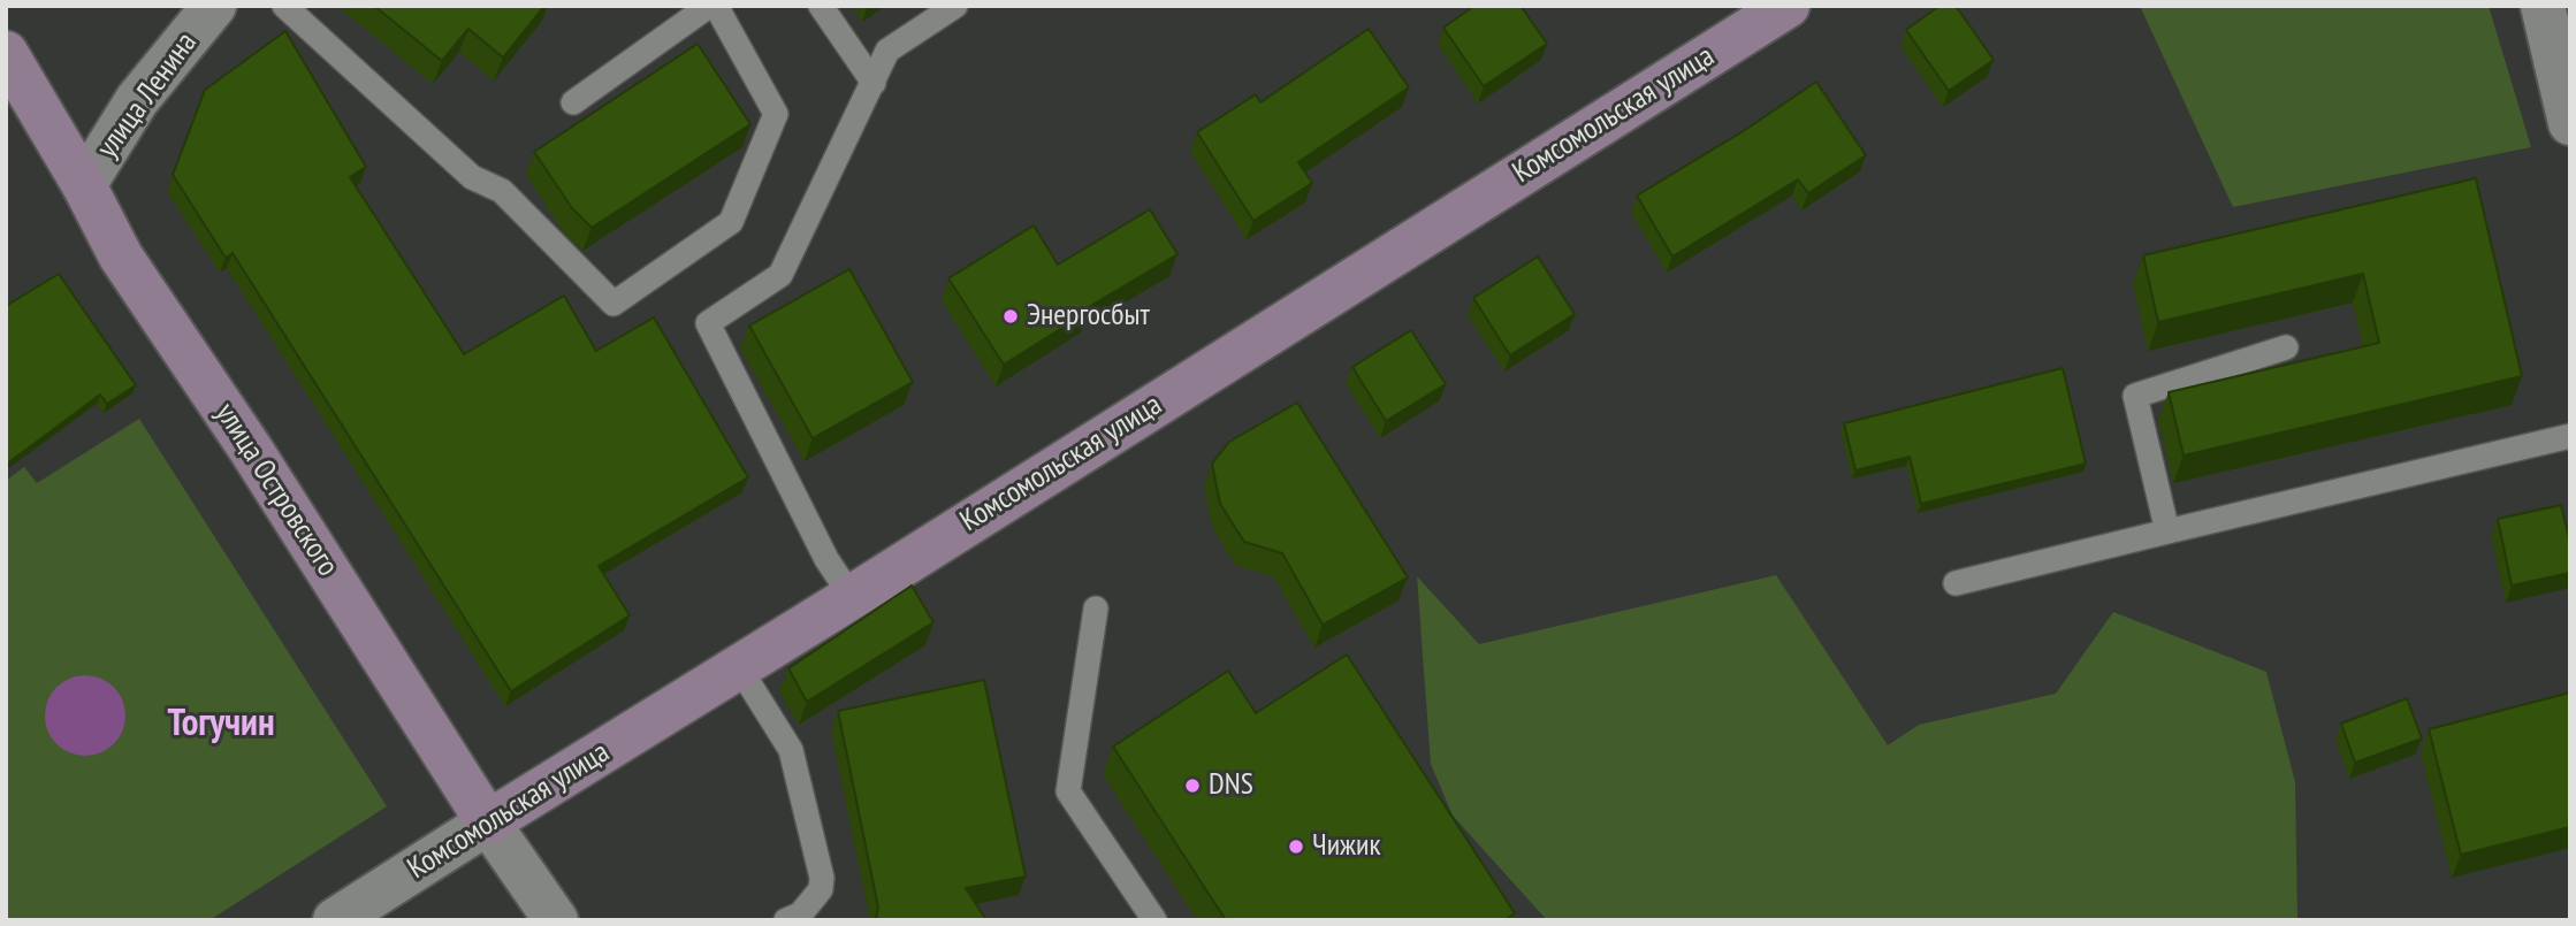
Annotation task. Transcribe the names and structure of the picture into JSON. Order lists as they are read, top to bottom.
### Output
{
  "streets": {
    "main road": ["Комсомольская улица", "улица Островского"],
    "street": ["улица Ленина"]
  },
  "crossings": [
    ["улица Ленина", "улица Островского"],
    ["Комсомольская улица", "улица Островского"]
  ],
  "districts": ["Тогучин"],
  "places": ["Энергосбыт", "DNS", "Чижик"]
}
